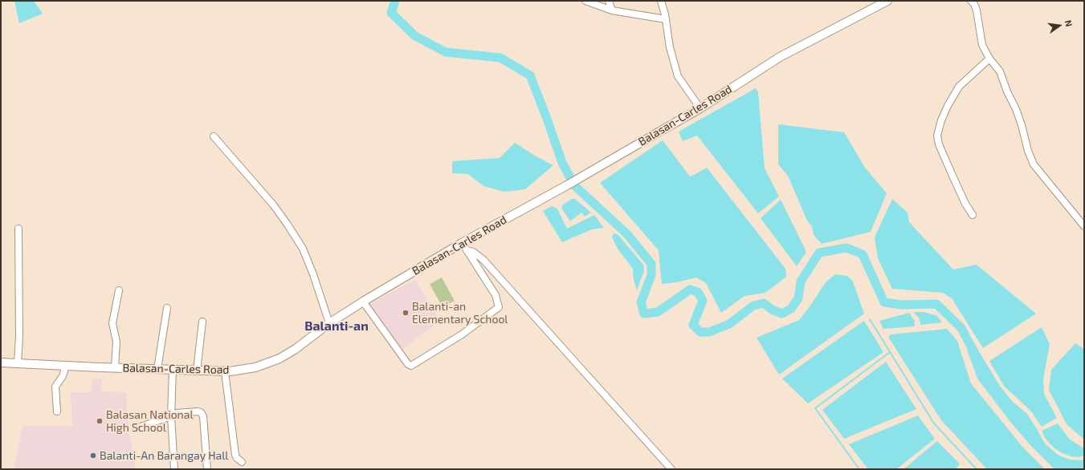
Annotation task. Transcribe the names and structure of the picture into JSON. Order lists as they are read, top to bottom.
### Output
{
  "streets": {
    "main road": ["Balasan-Carles Road"]
  },
  "districts": ["Balanti-an"],
  "places": ["Balanti-an Elementary School", "Balasan National High School", "Balanti-An Barangay Hall"],
  "north": "right"
}
